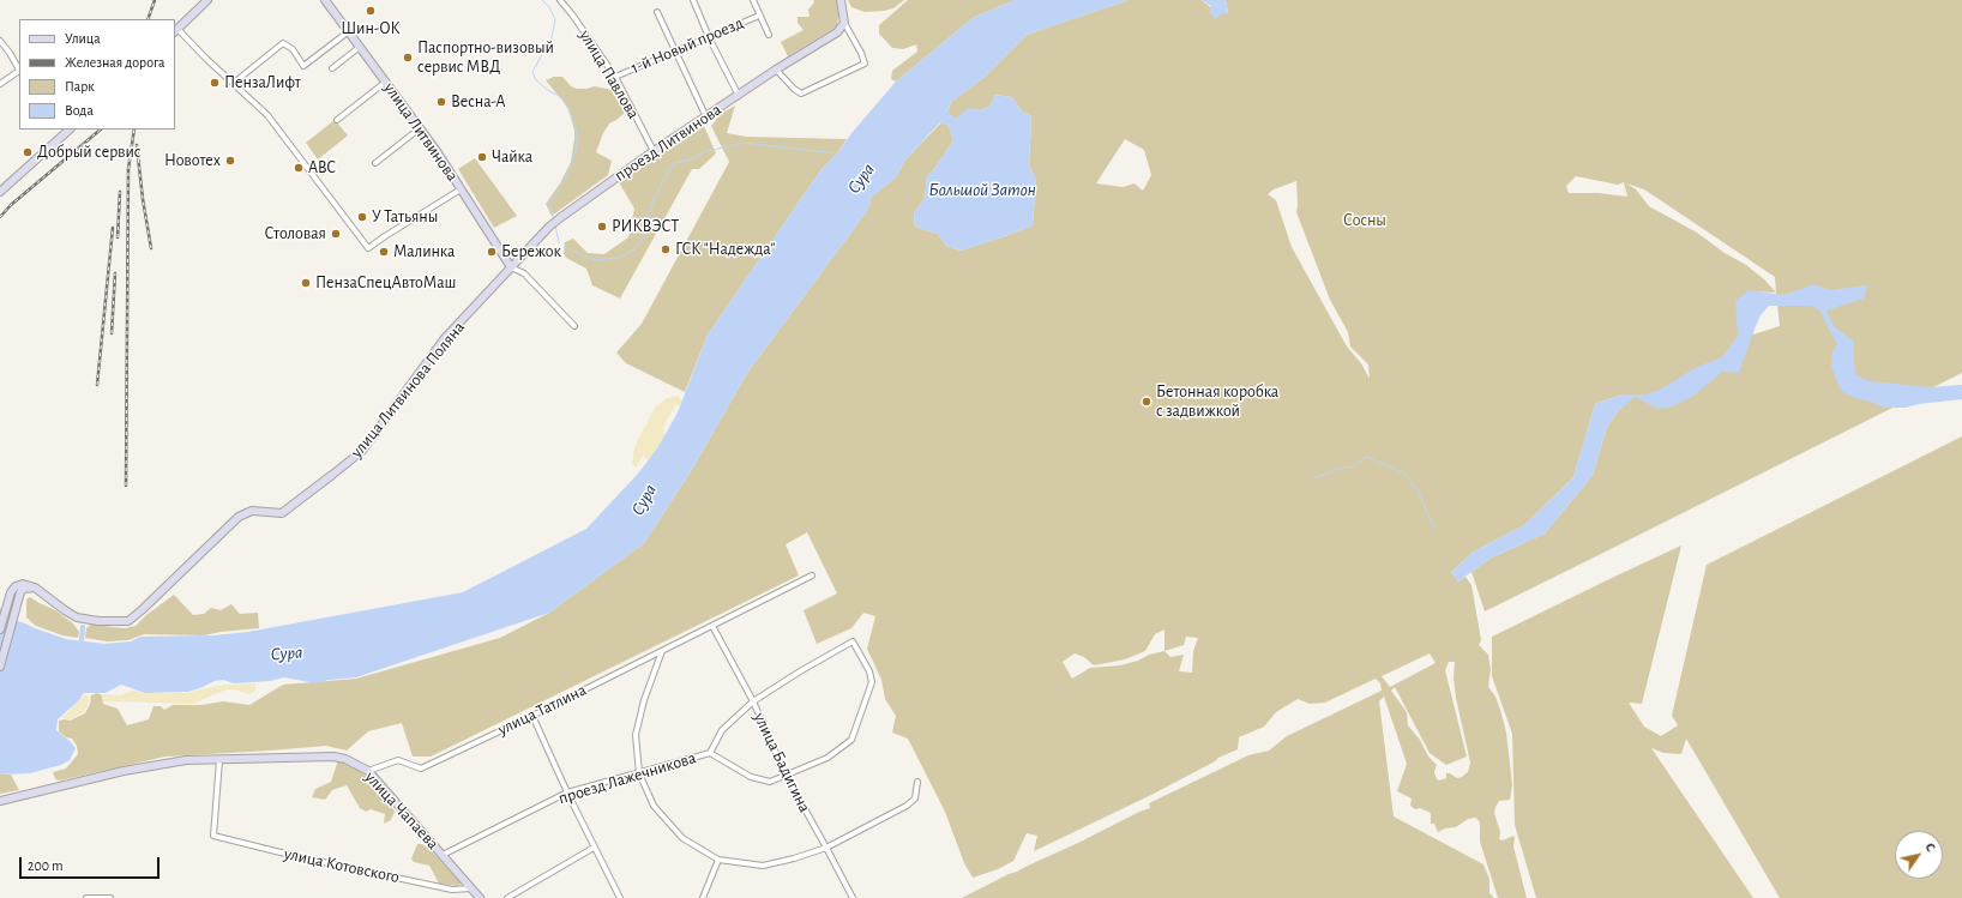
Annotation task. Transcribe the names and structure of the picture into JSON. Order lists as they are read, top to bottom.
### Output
{
  "streets": {
    "main road": [
      "улица Литвинова",
      "проезд Литвинова",
      "улица Литвинова Поляна",
      "улица Чапаева"
    ],
    "street": [
      "1-й Новый проезд",
      "улица Павлова",
      "улица Татлина",
      "улица Бадигина",
      "проезд Лажечникова",
      "улица Котовского"
    ]
  },
  "crossings": [
    ["1-й Новый проезд", "улица Павлова"],
    ["улица Павлова", "проезд Литвинова"],
    ["улица Литвинова", "проезд Литвинова"],
    ["улица Литвинова", "улица Литвинова Поляна"],
    ["проезд Литвинова", "улица Литвинова Поляна"],
    ["улица Татлина", "улица Бадигина"],
    ["улица Татлина", "улица Чапаева"],
    ["улица Бадигина", "проезд Лажечникова"],
    ["проезд Лажечникова", "улица Чапаева"],
    ["улица Чапаева", "улица Котовского"]
  ],
  "water": ["Сура", "Большой Затон"],
  "parks": ["Сосны"],
  "places": [
    "Шин-ОК",
    "Паспортно-визовый сервис МВД",
    "ПензаЛифт",
    "Весна-А",
    "Добрый сервис",
    "Чайка",
    "Новотех",
    "ABC",
    "У Татьяны",
    "РИКВЭСТ",
    "Столовая",
    "ГСК \"Надежда\"",
    "Малинка",
    "Бережок",
    "ПензаСпецАвтоМаш",
    "Бетонная коробка с задвижкой"
  ],
  "legend": [
    "Улица",
    "Железная дорога",
    "Парк",
    "Вода"
  ],
  "scale_bar": "200 m",
  "north": "top right"
}
